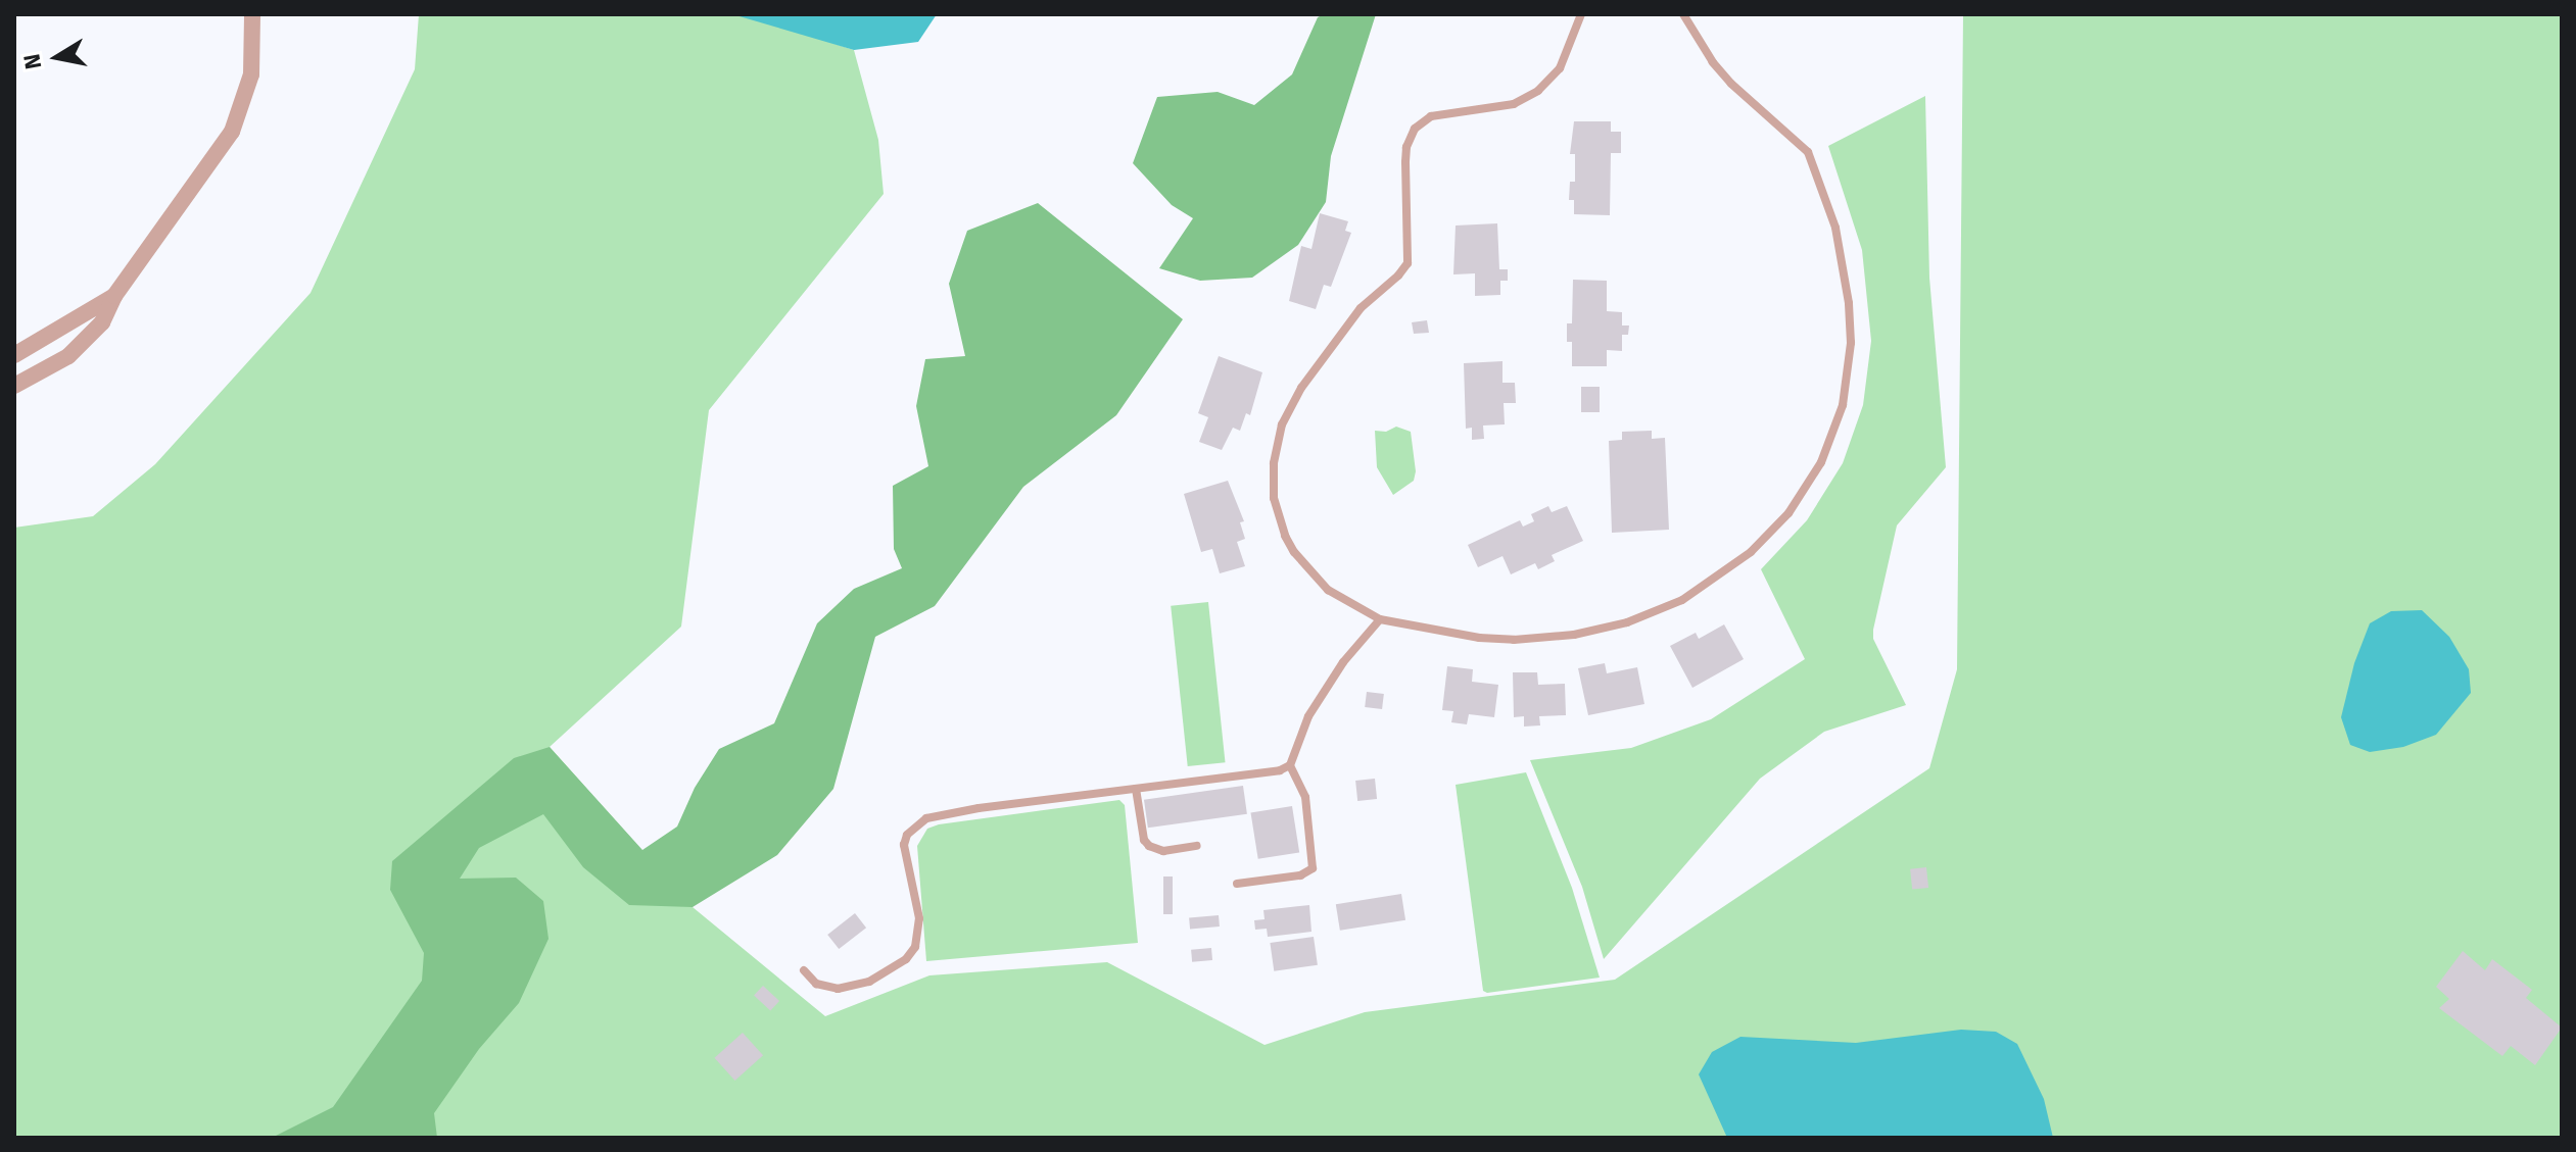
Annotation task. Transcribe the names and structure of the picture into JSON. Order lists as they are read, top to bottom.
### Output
{
  "north": "left"
}
